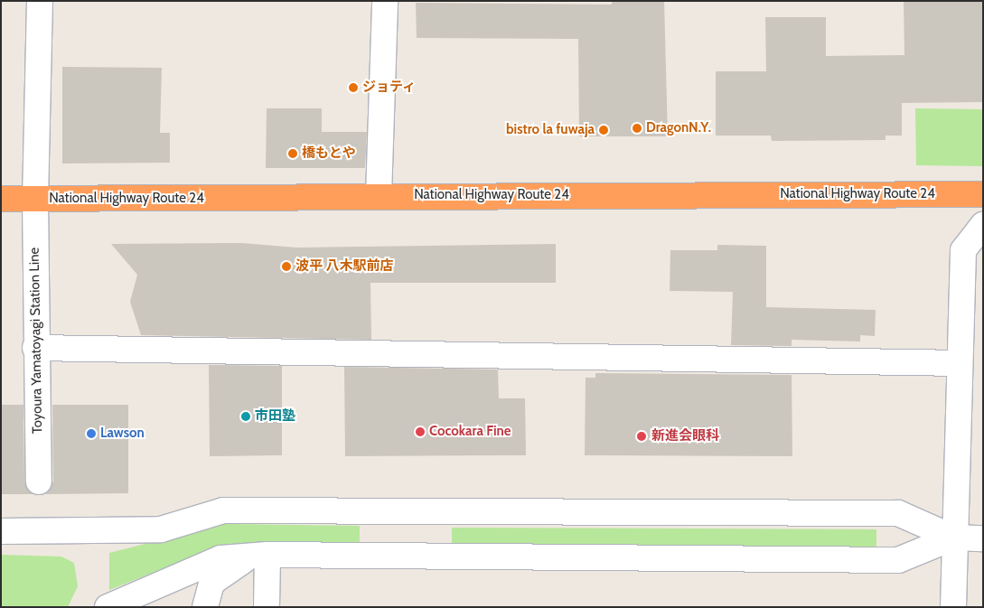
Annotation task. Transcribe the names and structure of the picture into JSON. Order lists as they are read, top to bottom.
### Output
{
  "streets": {
    "highway": ["National Highway Route 24"],
    "street": ["Toyoura Yamatoyagi Station Line"]
  },
  "crossings": [
    ["National Highway Route 24", "Toyoura Yamatoyagi Station Line"]
  ],
  "places": [
    "ジョティ",
    "DragonN.Y.",
    "bistro la fuwaja",
    "橋もとや",
    "波平 八木駅前店",
    "市田塾",
    "Cocokara Fine",
    "Lawson",
    "新進会眼科"
  ]
}
